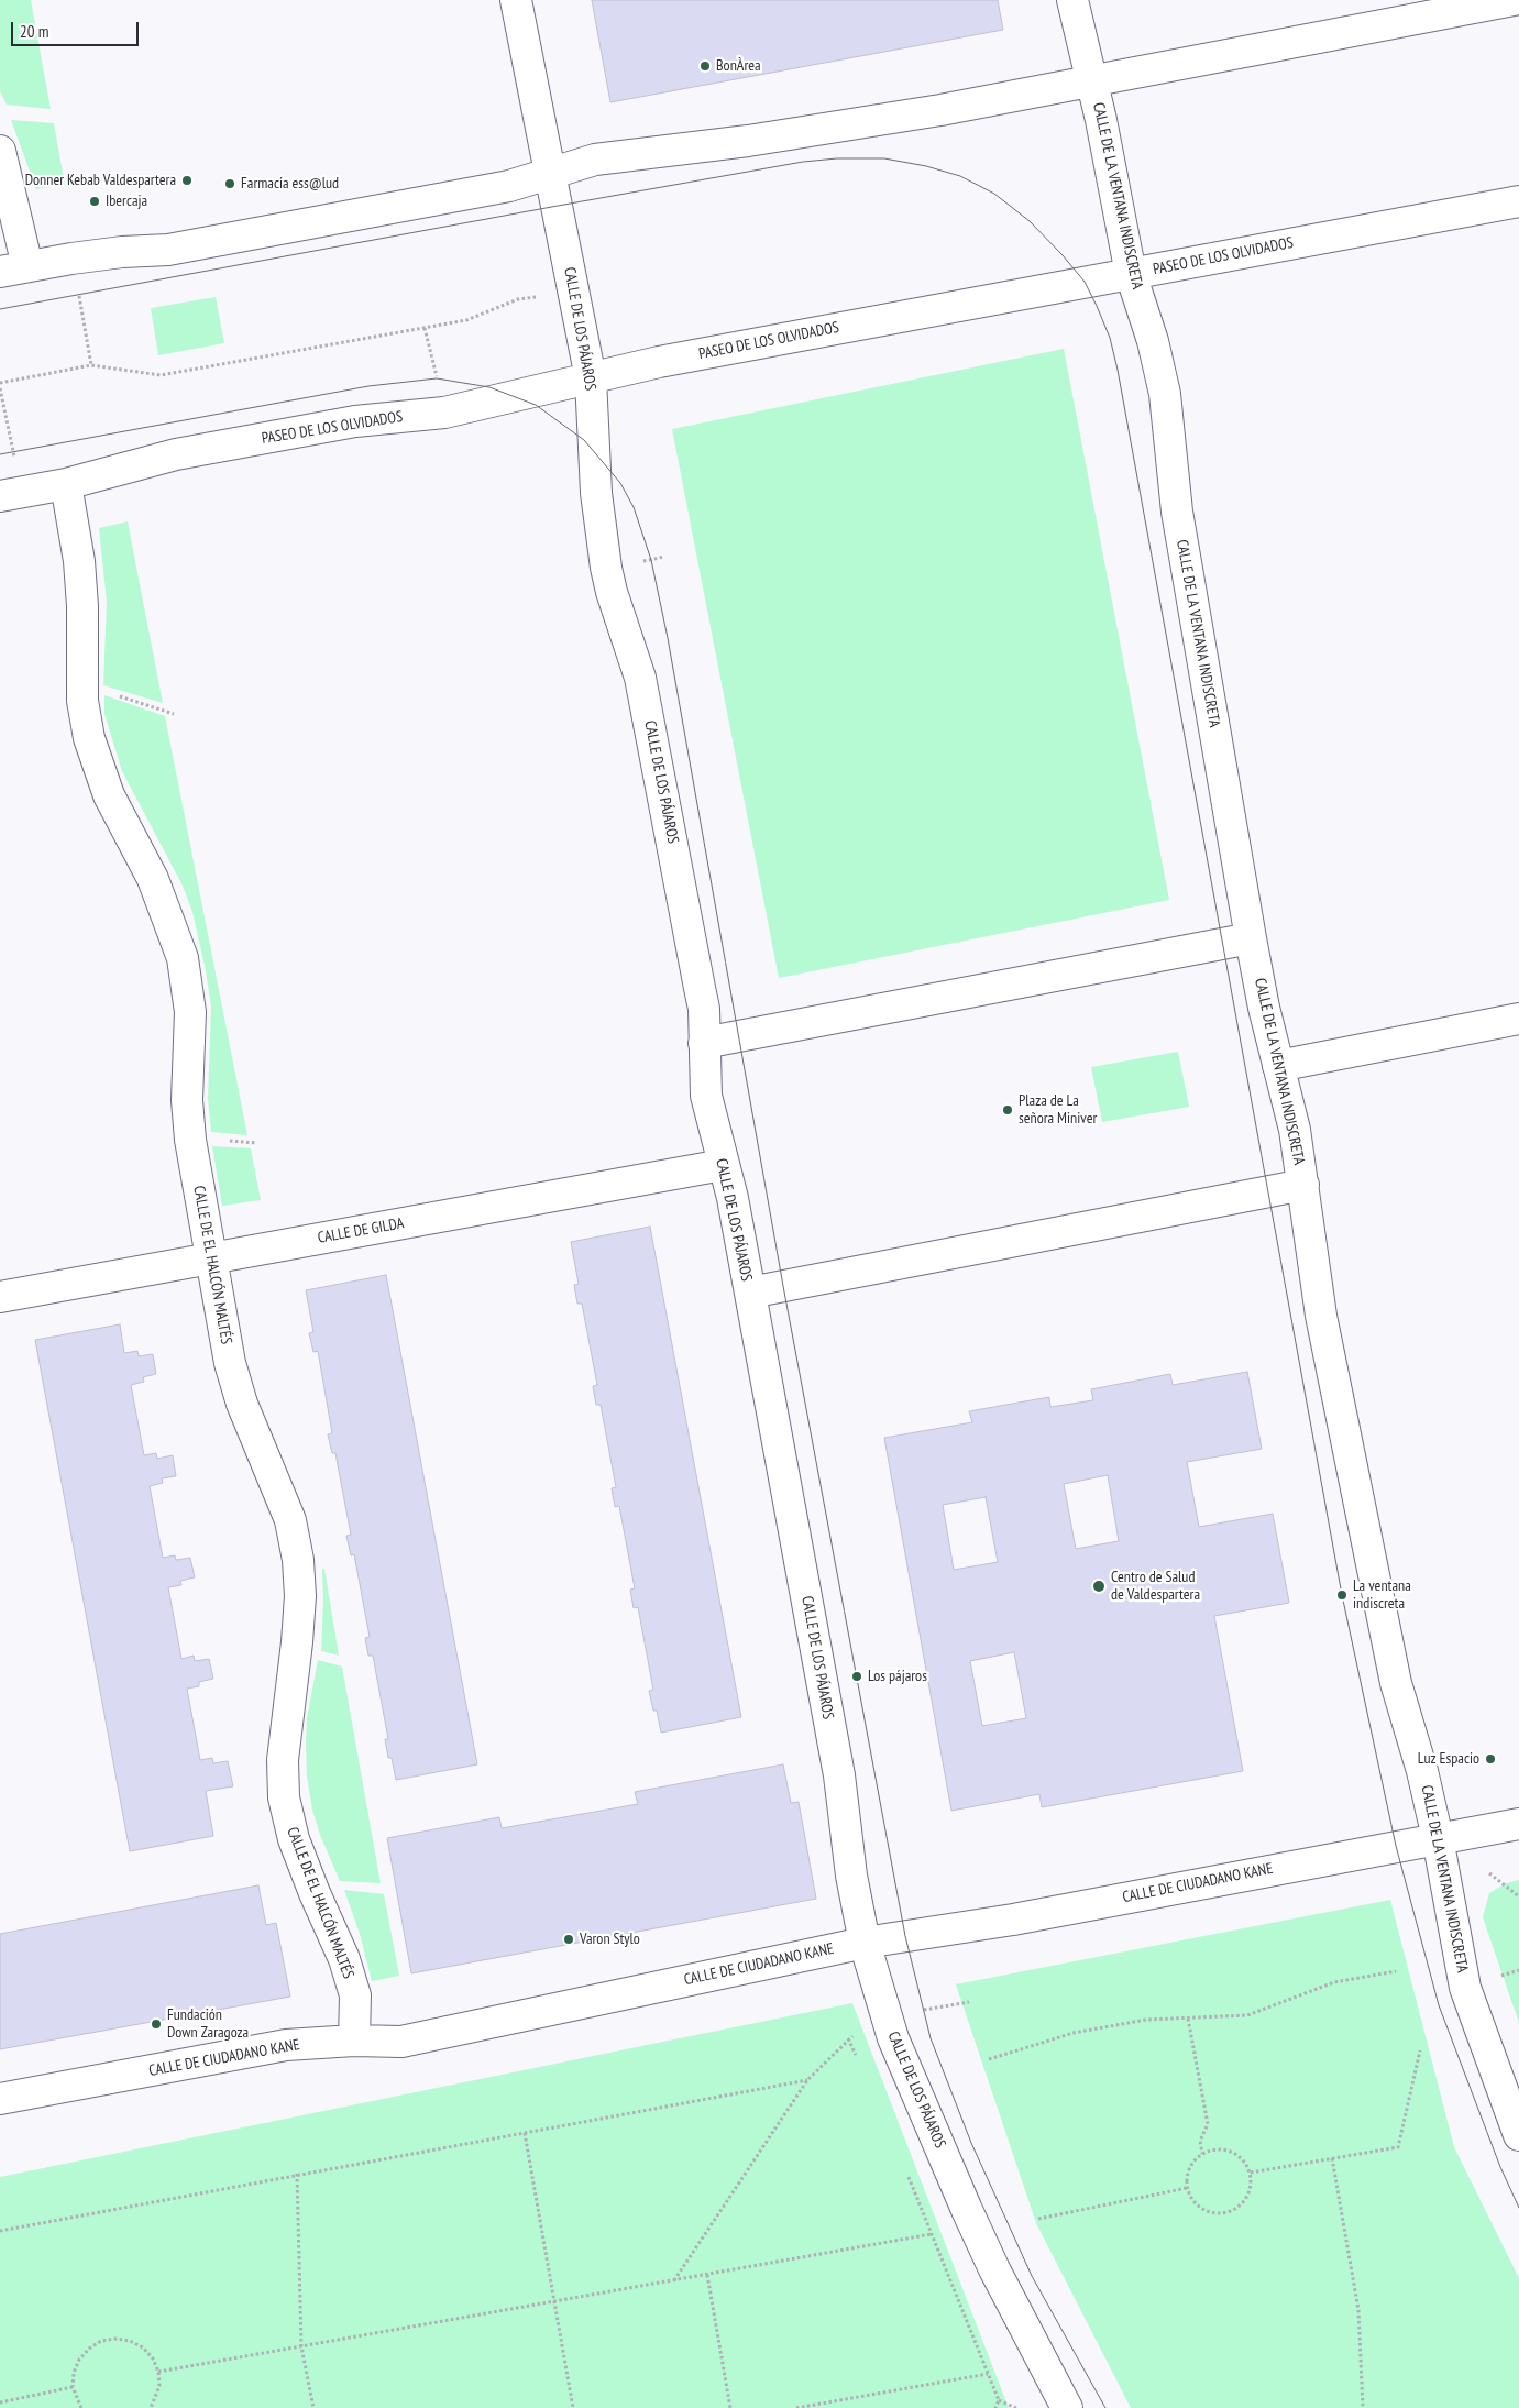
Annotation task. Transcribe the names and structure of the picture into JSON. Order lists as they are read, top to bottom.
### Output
{
  "streets": {
    "street": [
      "CALLE DE LA VENTANA INDISCRETA",
      "PASEO DE LOS OLVIDADOS",
      "CALLE DE LOS PÁJAROS",
      "CALLE DE GILDA",
      "CALLE DE EL HALCÓN MALTÉS",
      "CALLE DE CIUDADANO KANE"
    ]
  },
  "crossings": [
    ["CALLE DE LA VENTANA INDISCRETA", "PASEO DE LOS OLVIDADOS"],
    ["CALLE DE LA VENTANA INDISCRETA", "CALLE DE CIUDADANO KANE"],
    ["PASEO DE LOS OLVIDADOS", "CALLE DE LOS PÁJAROS"],
    ["PASEO DE LOS OLVIDADOS", "CALLE DE EL HALCÓN MALTÉS"],
    ["CALLE DE LOS PÁJAROS", "CALLE DE GILDA"],
    ["CALLE DE LOS PÁJAROS", "CALLE DE CIUDADANO KANE"],
    ["CALLE DE GILDA", "CALLE DE EL HALCÓN MALTÉS"],
    ["CALLE DE EL HALCÓN MALTÉS", "CALLE DE CIUDADANO KANE"]
  ],
  "places": [
    "BonÀrea",
    "Donner Kebab Valdespartera",
    "Farmacia ess@lud",
    "Ibercaja",
    "Plaza de La señora Miniver",
    "Centro de Salud de Valdespartera",
    "La ventana indiscreta",
    "Los pájaros",
    "Luz Espacio",
    "Varon Stylo",
    "Fundación Down Zaragoza"
  ],
  "scale_bar": "20 m"
}
